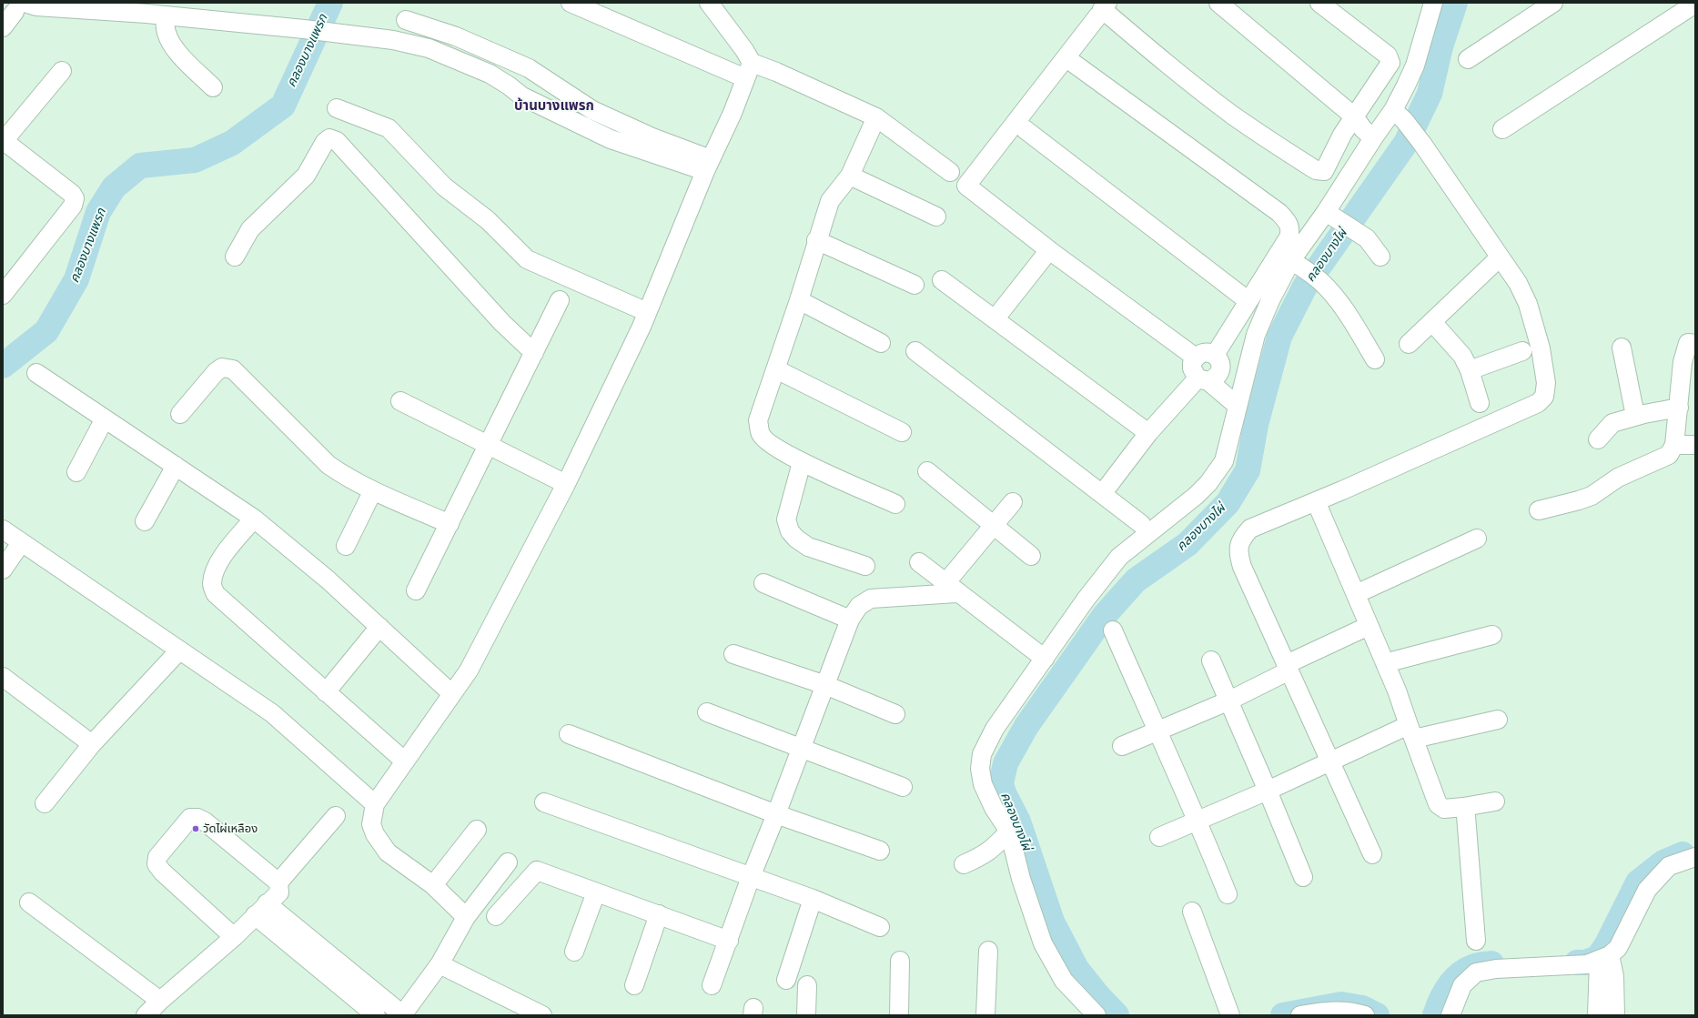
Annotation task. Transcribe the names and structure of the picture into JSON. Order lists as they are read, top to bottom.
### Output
{
  "districts": ["บ้านบางแพรก"],
  "water": ["คลองบางแพรก", "คลองบางไผ่"],
  "places": ["วัดไผ่เหลือง"]
}
